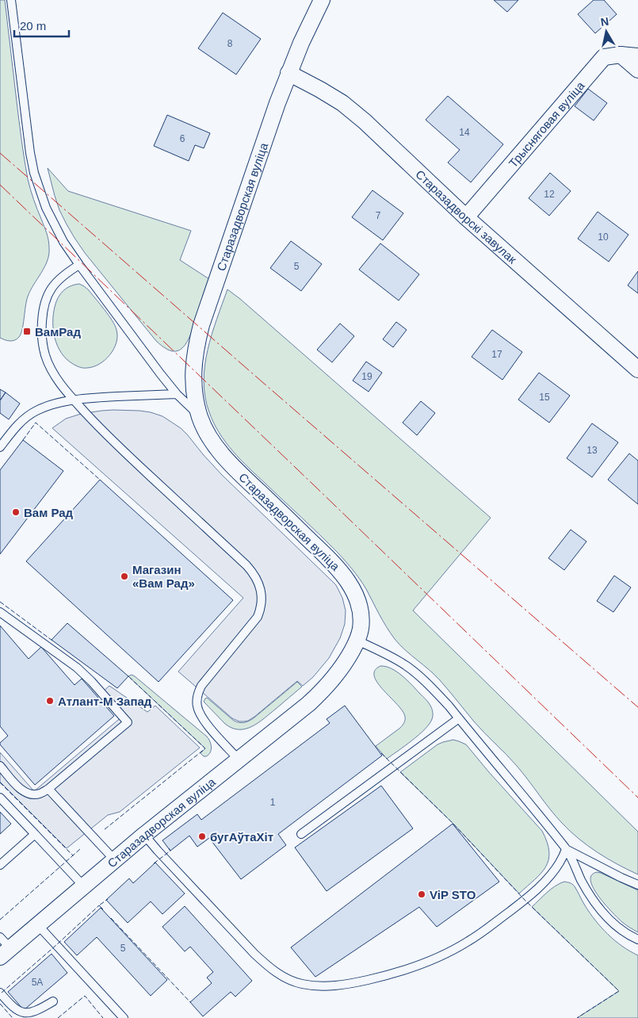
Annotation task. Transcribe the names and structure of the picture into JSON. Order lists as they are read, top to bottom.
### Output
{
  "streets": {
    "street": ["Трысняговая вуліца", "Старазадворская вуліца", "Старазадворскі завулак"]
  },
  "crossings": [
    ["Трысняговая вуліца", "Старазадворскі завулак"],
    ["Старазадворская вуліца", "Старазадворскі завулак"]
  ],
  "places": {
    "transit": ["ВамРад"],
    "other": [
      "Вам Рад",
      "Магазин «Вам Рад»",
      "Атлант-М Запад",
      "бугАўтаХіт",
      "ViP STO"
    ]
  },
  "house_numbers": [
    "8",
    "14",
    "6",
    "12",
    "7",
    "10",
    "5",
    "17",
    "19",
    "15",
    "13",
    "1",
    "5",
    "5А"
  ],
  "scale_bar": "20 m",
  "north": "top"
}
